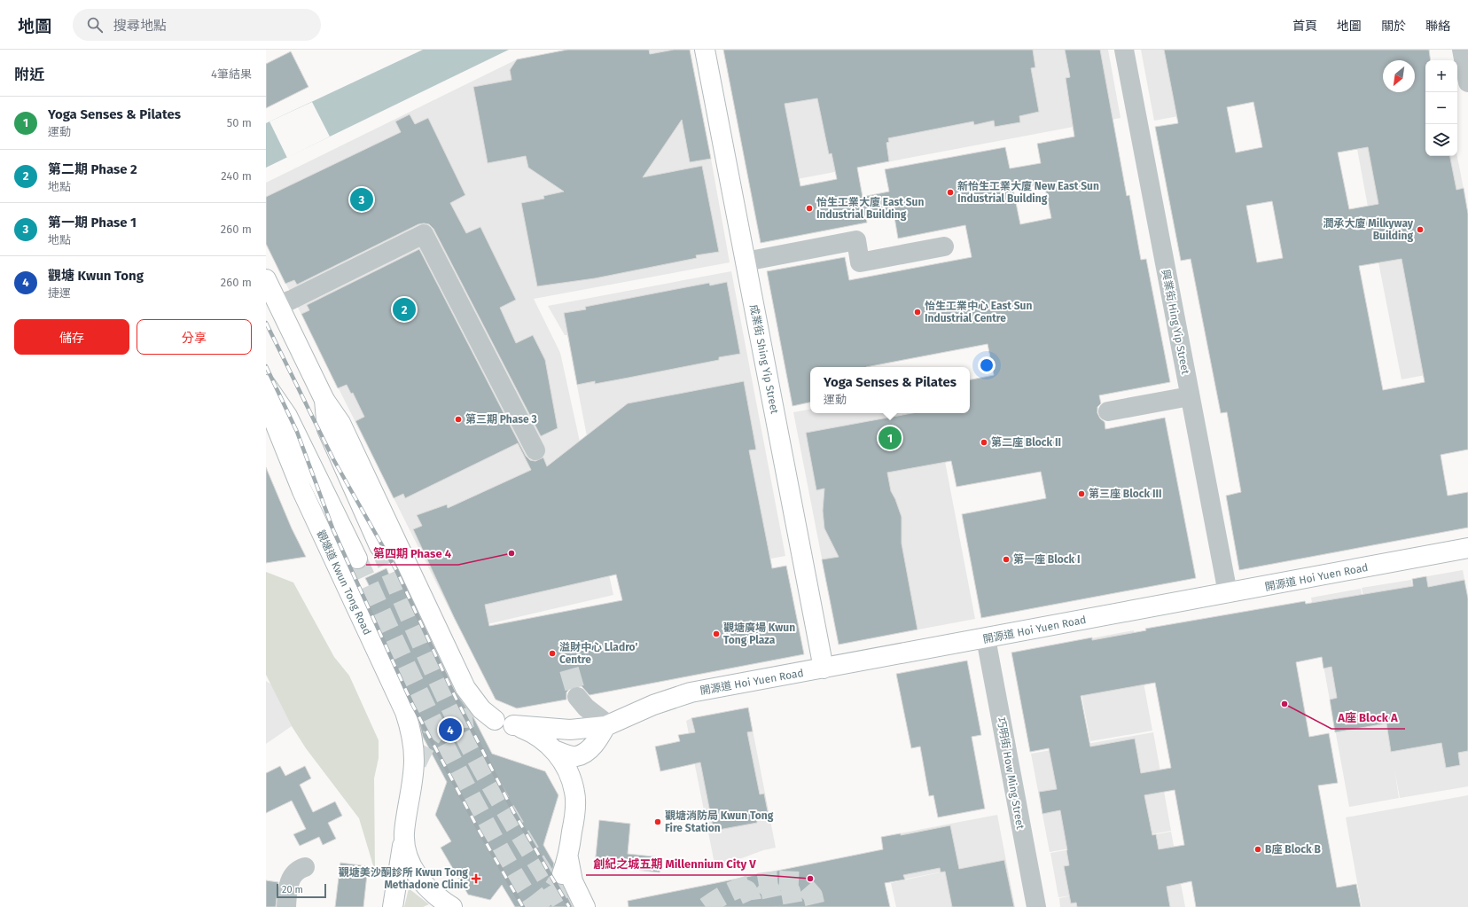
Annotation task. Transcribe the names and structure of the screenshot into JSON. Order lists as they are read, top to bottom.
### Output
{
  "streets": {
    "main road": ["成業街 Shing Yip Street", "開源道 Hoi Yuen Road", "觀塘道 Kwun Tong Road"],
    "street": ["興業街 Hing Yip Street", "巧明街 How Ming Street"]
  },
  "crossings": [
    ["興業街 Hing Yip Street", "開源道 Hoi Yuen Road"],
    ["成業街 Shing Yip Street", "開源道 Hoi Yuen Road"],
    ["開源道 Hoi Yuen Road", "巧明街 How Ming Street"]
  ],
  "places": {
    "other": [
      "新怡生工業大廈 New East Sun Industrial Building",
      "怡生工業大廈 East Sun Industrial Building",
      "潤承大廈 Milkyway Building",
      "怡生工業中心 East Sun Industrial Centre",
      "第三期 Phase 3",
      "第二座 Block II",
      "第三座 Block III",
      "第四期 Phase 4",
      "第一座 Block I",
      "觀塘廣場 Kwun Tong Plaza",
      "溢財中心 Lladro' Centre",
      "A座 Block A",
      "觀塘消防局 Kwun Tong Fire Station",
      "B座 Block B",
      "創紀之城五期 Millennium City V"
    ],
    "health": ["觀塘美沙酮診所 Kwun Tong Methadone Clinic"]
  },
  "scale_bar": "20 m",
  "north": "bottom left",
  "page": {
    "header": "地圖",
    "search": "搜尋地點",
    "nav": [
      "首頁",
      "地圖",
      "關於",
      "聯絡"
    ],
    "heading": ["附近", "4筆結果"],
    "map_buttons": ["+", "−"],
    "list": [
      {
        "mark": "1",
        "name": "Yoga Senses & Pilates",
        "note": "運動",
        "value": "50 m"
      },
      {
        "mark": "2",
        "name": "第二期 Phase 2",
        "note": "地點",
        "value": "240 m"
      },
      {
        "mark": "3",
        "name": "第一期 Phase 1",
        "note": "地點",
        "value": "260 m"
      },
      {
        "mark": "4",
        "name": "觀塘 Kwun Tong",
        "note": "捷運",
        "value": "260 m"
      }
    ],
    "pins": [
      "3",
      "2",
      "1",
      "4"
    ],
    "buttons": ["儲存", "分享"],
    "popup": ["Yoga Senses & Pilates", "運動"],
    "scale": "20 m"
  }
}
